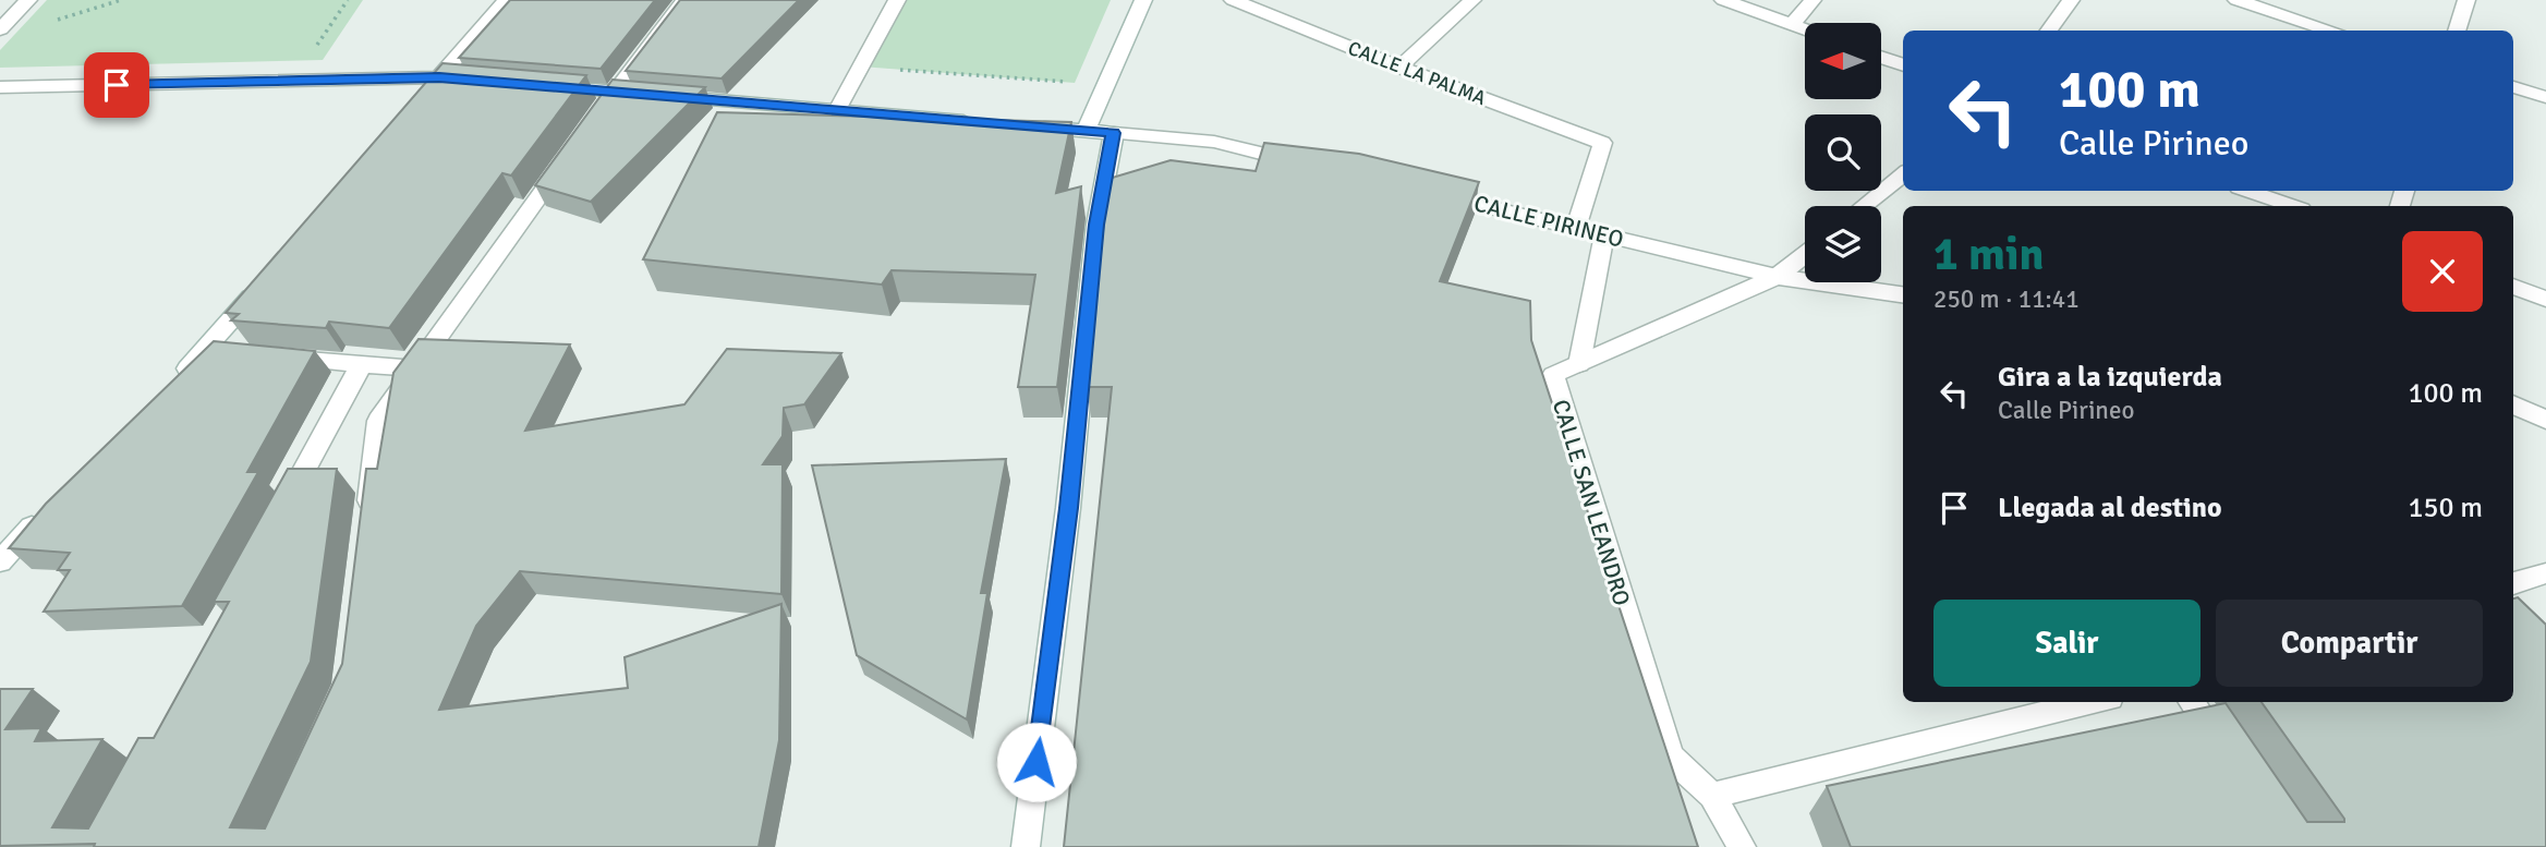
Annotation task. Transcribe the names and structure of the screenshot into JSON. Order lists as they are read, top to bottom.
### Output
{
  "streets": {
    "street": ["CALLE LA PALMA", "CALLE PIRINEO", "CALLE SAN LEANDRO"]
  },
  "crossings": [
    ["CALLE LA PALMA", "CALLE PIRINEO"],
    ["CALLE PIRINEO", "CALLE SAN LEANDRO"]
  ],
  "north": "left",
  "page": {
    "turn": ["100 m", "Calle Pirineo"],
    "heading": ["1 min", "250 m · 11:41"],
    "list": [
      {
        "name": "Gira a la izquierda",
        "note": "Calle Pirineo",
        "value": "100 m"
      },
      {
        "name": "Llegada al destino",
        "value": "150 m"
      }
    ],
    "buttons": ["Salir", "Compartir"]
  }
}
